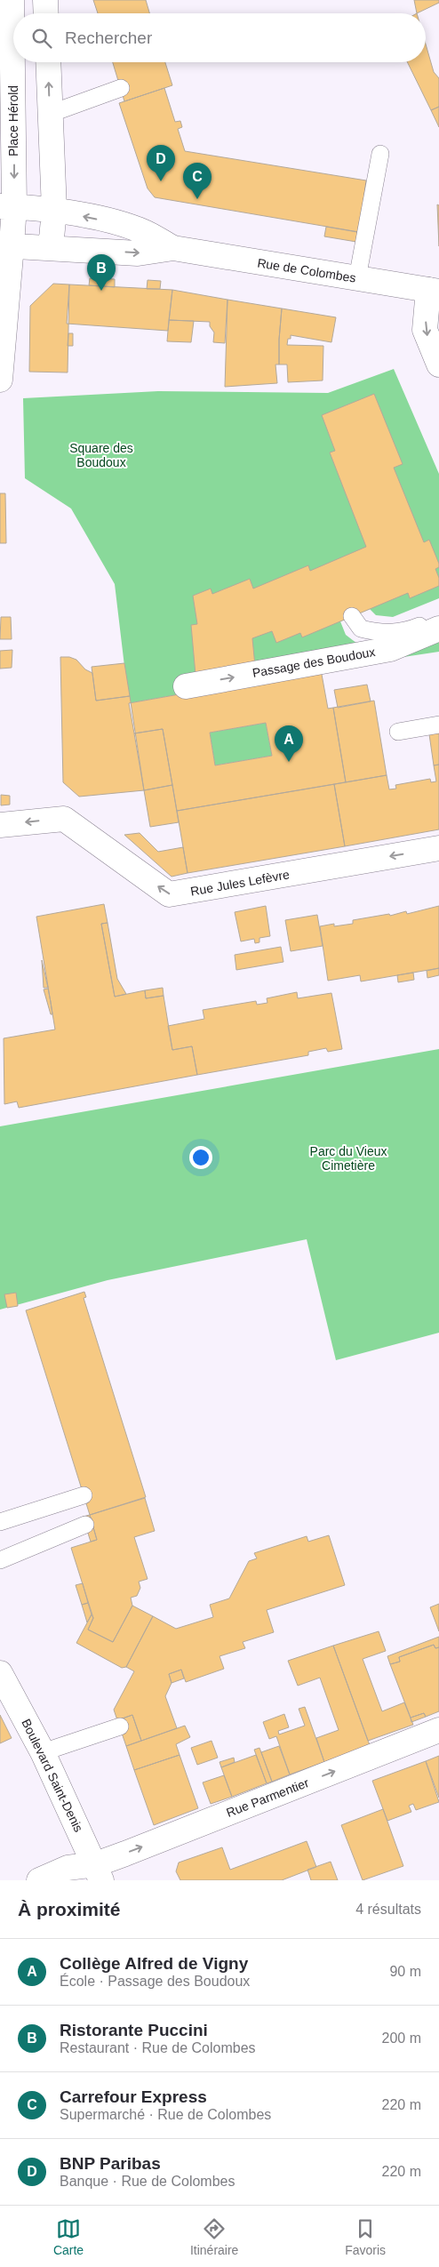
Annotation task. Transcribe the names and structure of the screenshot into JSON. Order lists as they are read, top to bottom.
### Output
{
  "streets": {
    "street": [
      "Place Hérold",
      "Rue de Colombes",
      "Passage des Boudoux",
      "Rue Jules Lefèvre",
      "Boulevard Saint-Denis",
      "Rue Parmentier"
    ]
  },
  "crossings": [
    ["Place Hérold", "Rue de Colombes"],
    ["Boulevard Saint-Denis", "Rue Parmentier"]
  ],
  "one_way": ["Passage des Boudoux", "Rue Jules Lefèvre", "Rue Parmentier"],
  "parks": ["Square des Boudoux", "Parc du Vieux Cimetière"],
  "page": {
    "search": "Rechercher",
    "pins": [
      "D",
      "C",
      "B",
      "A"
    ],
    "heading": ["À proximité", "4 résultats"],
    "list": [
      {
        "mark": "A",
        "name": "Collège Alfred de Vigny",
        "note": "École · Passage des Boudoux",
        "value": "90 m"
      },
      {
        "mark": "B",
        "name": "Ristorante Puccini",
        "note": "Restaurant · Rue de Colombes",
        "value": "200 m"
      },
      {
        "mark": "C",
        "name": "Carrefour Express",
        "note": "Supermarché · Rue de Colombes",
        "value": "220 m"
      },
      {
        "mark": "D",
        "name": "BNP Paribas",
        "note": "Banque · Rue de Colombes",
        "value": "220 m"
      }
    ],
    "nav": ["Carte", "Itinéraire", "Favoris"]
  }
}
